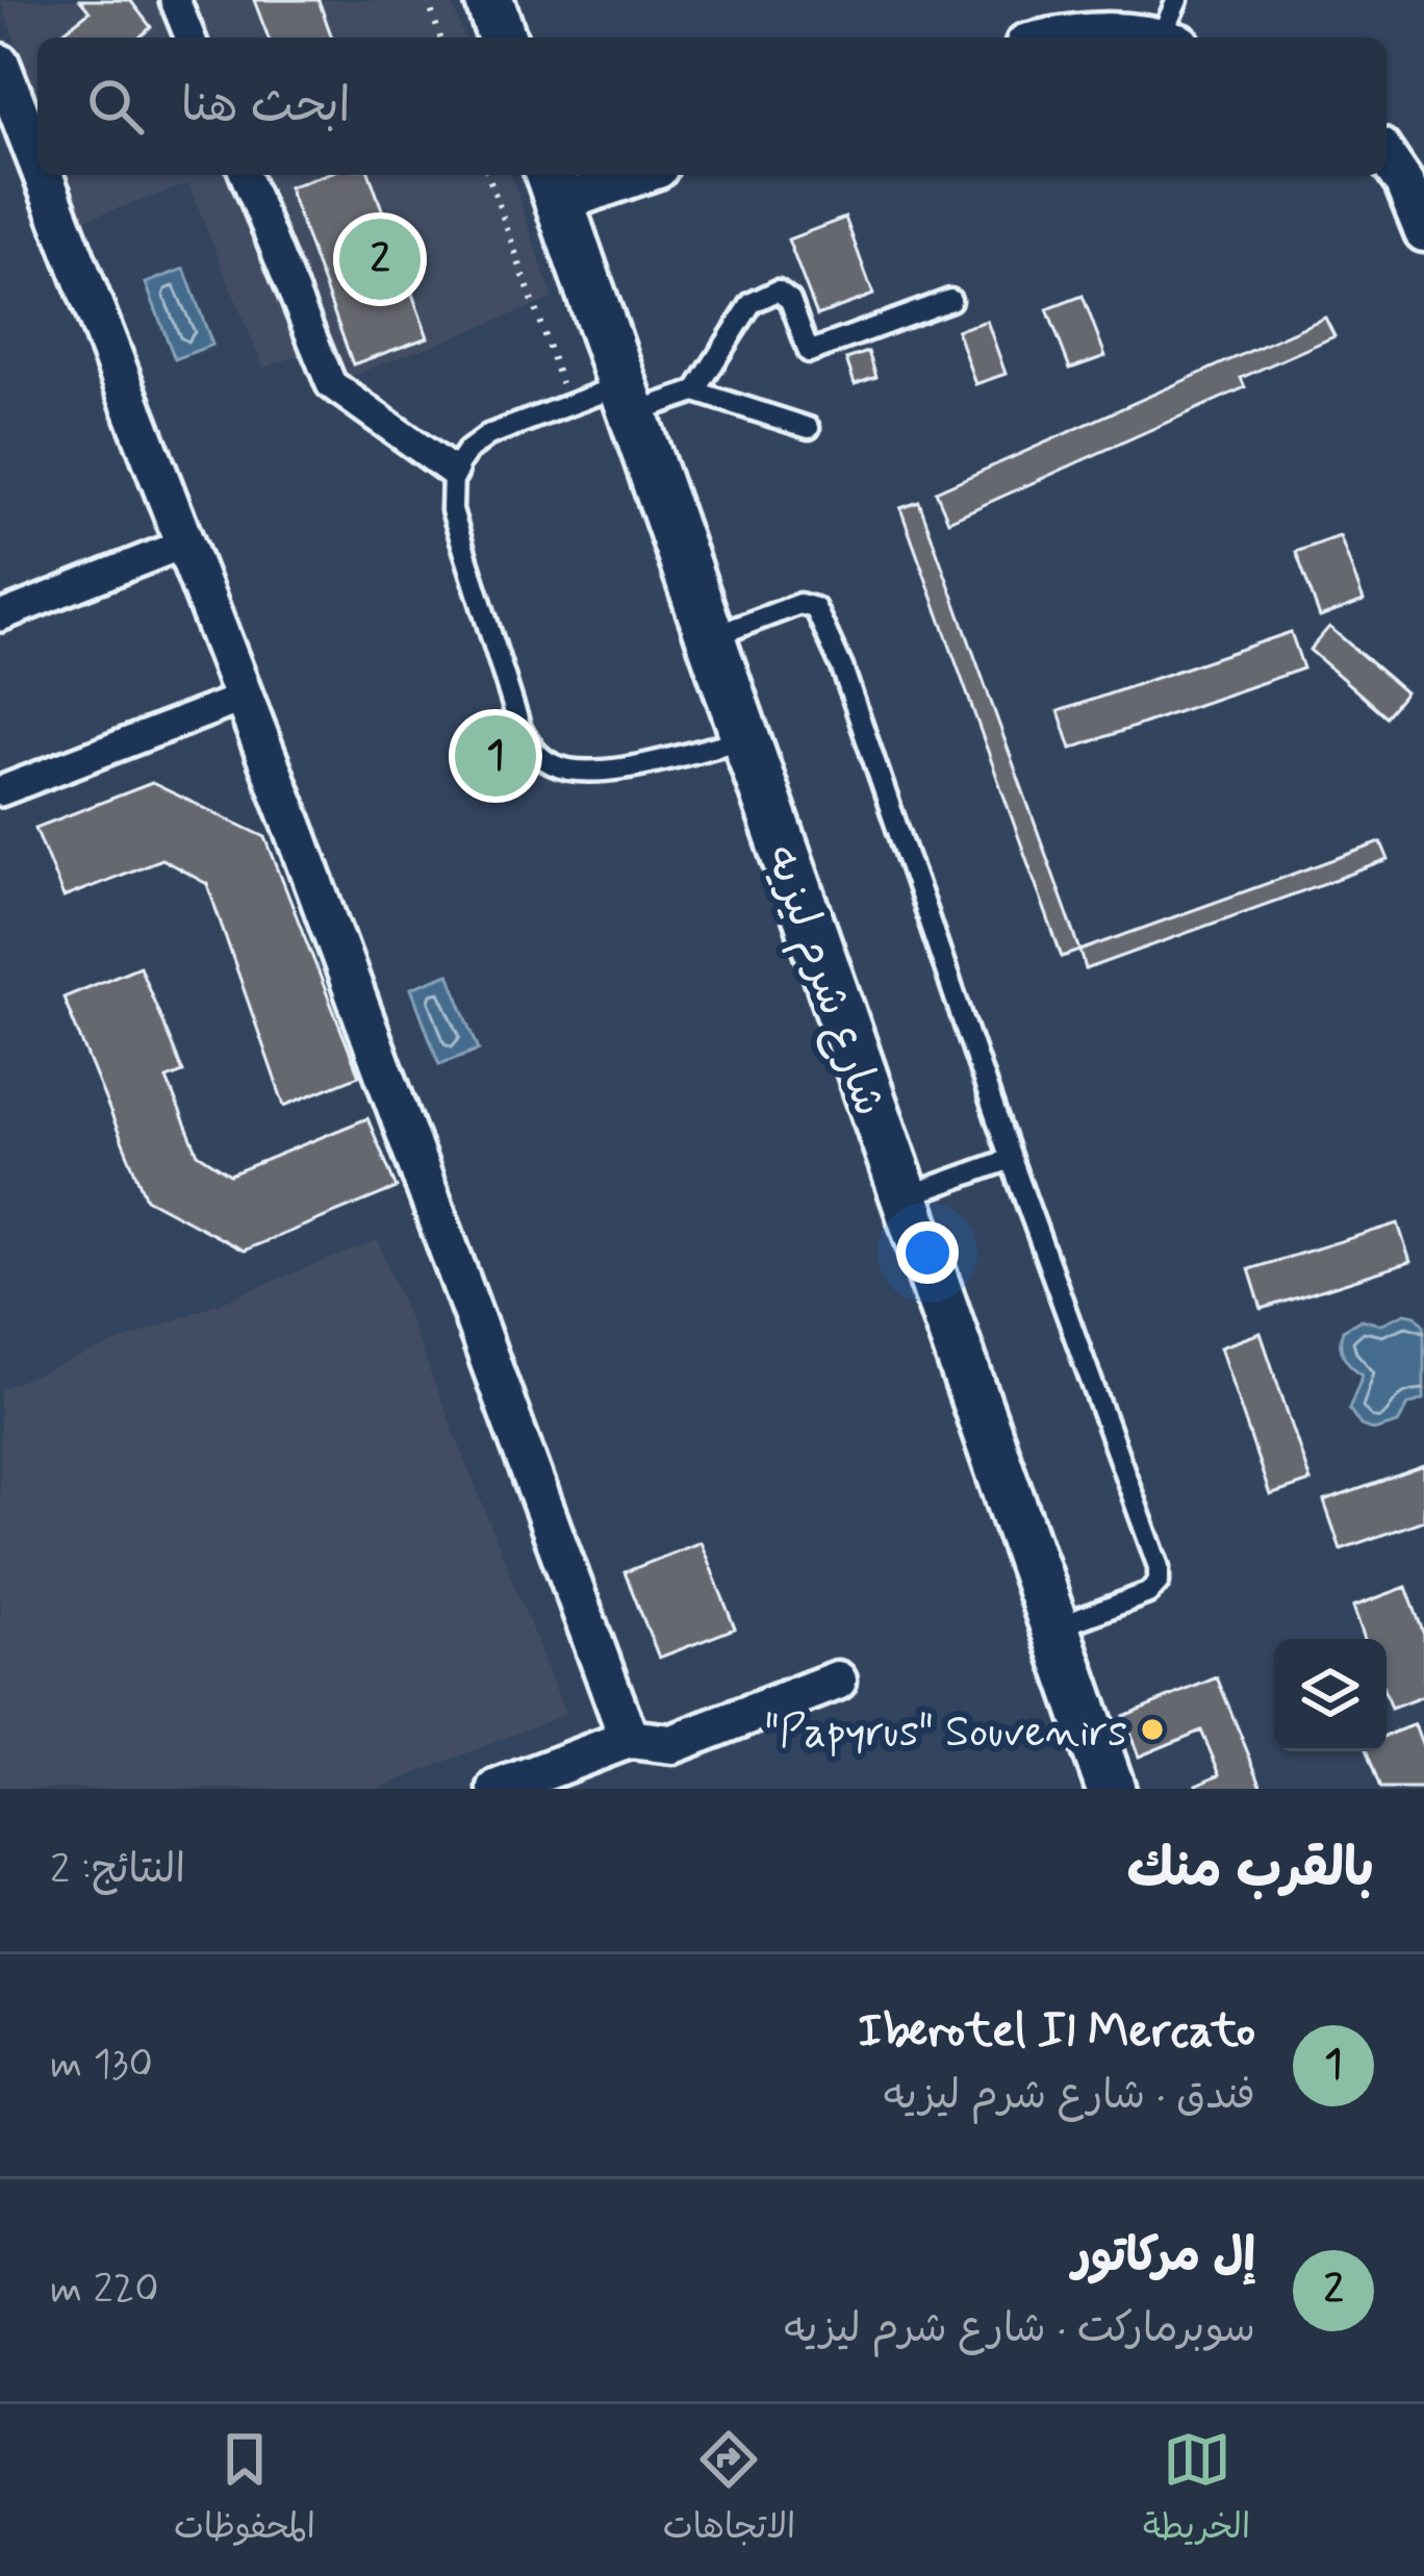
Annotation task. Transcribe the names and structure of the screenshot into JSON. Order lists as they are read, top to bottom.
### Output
{
  "streets": {
    "street": ["شارع شرم ليزيه"]
  },
  "places": ["\"Papyrus\" Souvenirs"],
  "page": {
    "search": "ابحث هنا",
    "pins": ["2", "1"],
    "heading": ["بالقرب منك", "النتائج: 2"],
    "list": [
      {
        "mark": "1",
        "name": "Iberotel Il Mercato",
        "note": "فندق · شارع شرم ليزيه",
        "value": "130 m"
      },
      {
        "mark": "2",
        "name": "إل مركاتور",
        "note": "سوبرماركت · شارع شرم ليزيه",
        "value": "220 m"
      }
    ],
    "nav": ["الخريطة", "الاتجاهات", "المحفوظات"]
  }
}
